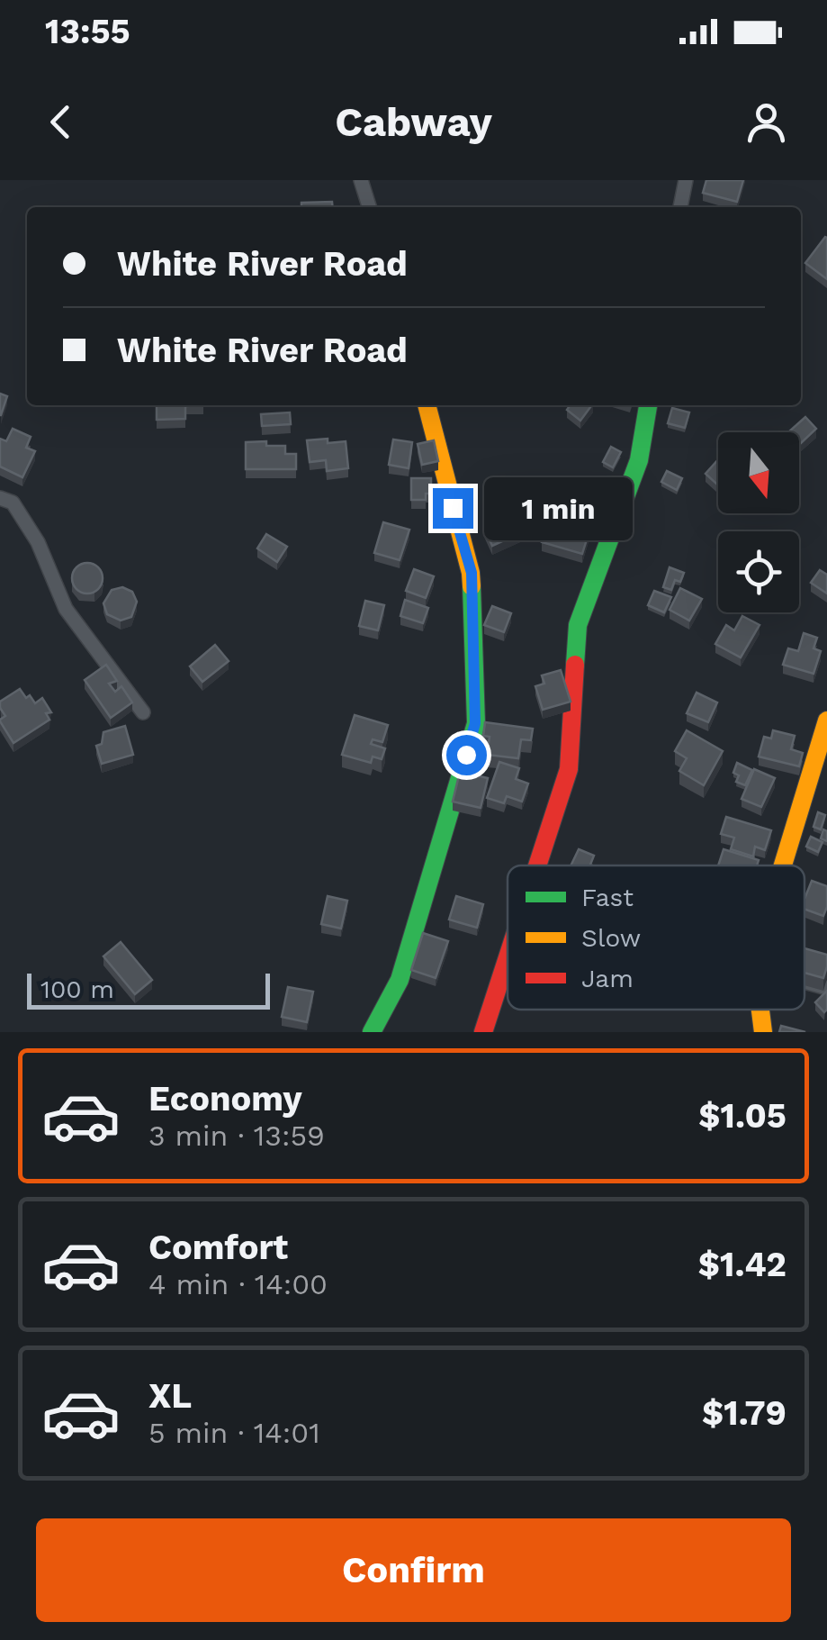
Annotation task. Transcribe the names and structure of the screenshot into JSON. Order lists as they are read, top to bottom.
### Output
{
  "legend": ["Fast", "Slow", "Jam"],
  "scale_bar": "100 m",
  "north": "bottom",
  "page": {
    "status": "13:55",
    "header": "Cabway",
    "banner": ["White River Road", "White River Road"],
    "bubble": "1 min",
    "scale": "100 m",
    "list": [
      {
        "name": "Economy",
        "note": "3 min · 13:59",
        "value": "$1.05"
      },
      {
        "name": "Comfort",
        "note": "4 min · 14:00",
        "value": "$1.42"
      },
      {
        "name": "XL",
        "note": "5 min · 14:01",
        "value": "$1.79"
      }
    ],
    "buttons": "Confirm"
  }
}
